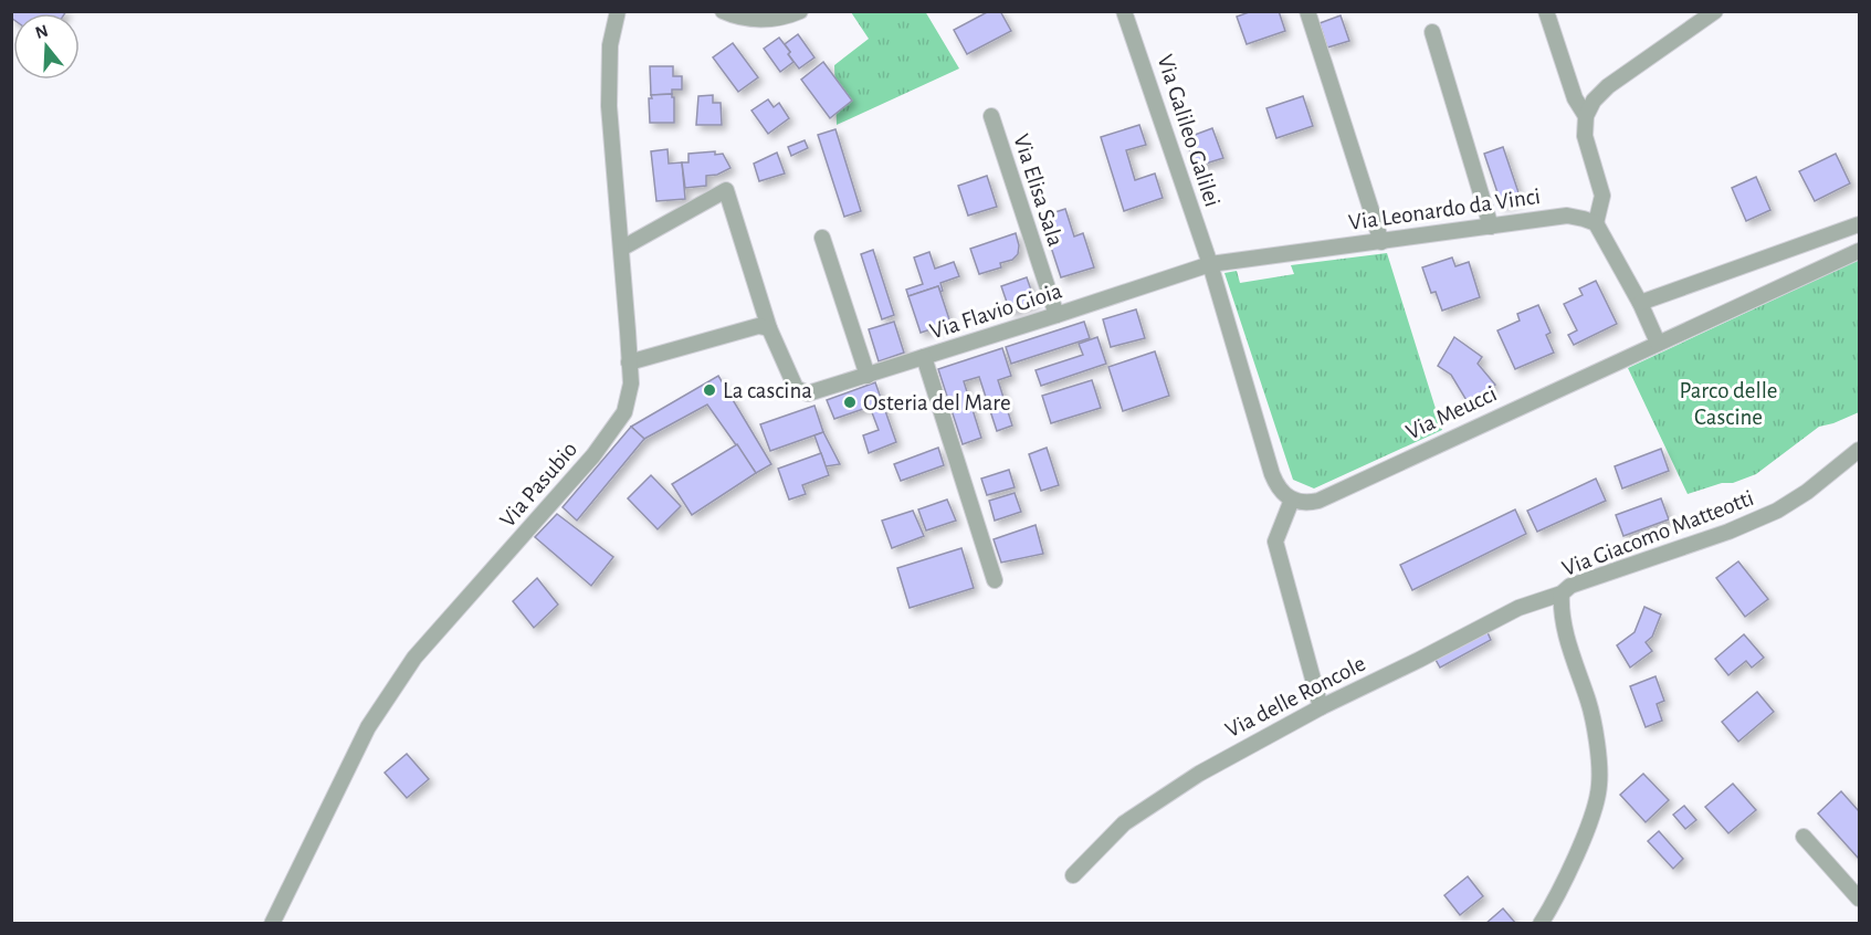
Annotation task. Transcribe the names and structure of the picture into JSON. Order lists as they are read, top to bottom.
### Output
{
  "streets": {
    "street": [
      "Via Galileo Galilei",
      "Via Elisa Sala",
      "Via Leonardo da Vinci",
      "Via Flavio Gioia",
      "Via Meucci",
      "Via Pasubio",
      "Via Giacomo Matteotti",
      "Via delle Roncole"
    ]
  },
  "crossings": [
    ["Via Galileo Galilei", "Via Leonardo da Vinci"],
    ["Via Galileo Galilei", "Via Flavio Gioia"],
    ["Via Elisa Sala", "Via Flavio Gioia"],
    ["Via Leonardo da Vinci", "Via Flavio Gioia"],
    ["Via Giacomo Matteotti", "Via delle Roncole"]
  ],
  "parks": ["Parco delle Cascine"],
  "places": ["La cascina", "Osteria del Mare"],
  "north": "top"
}
